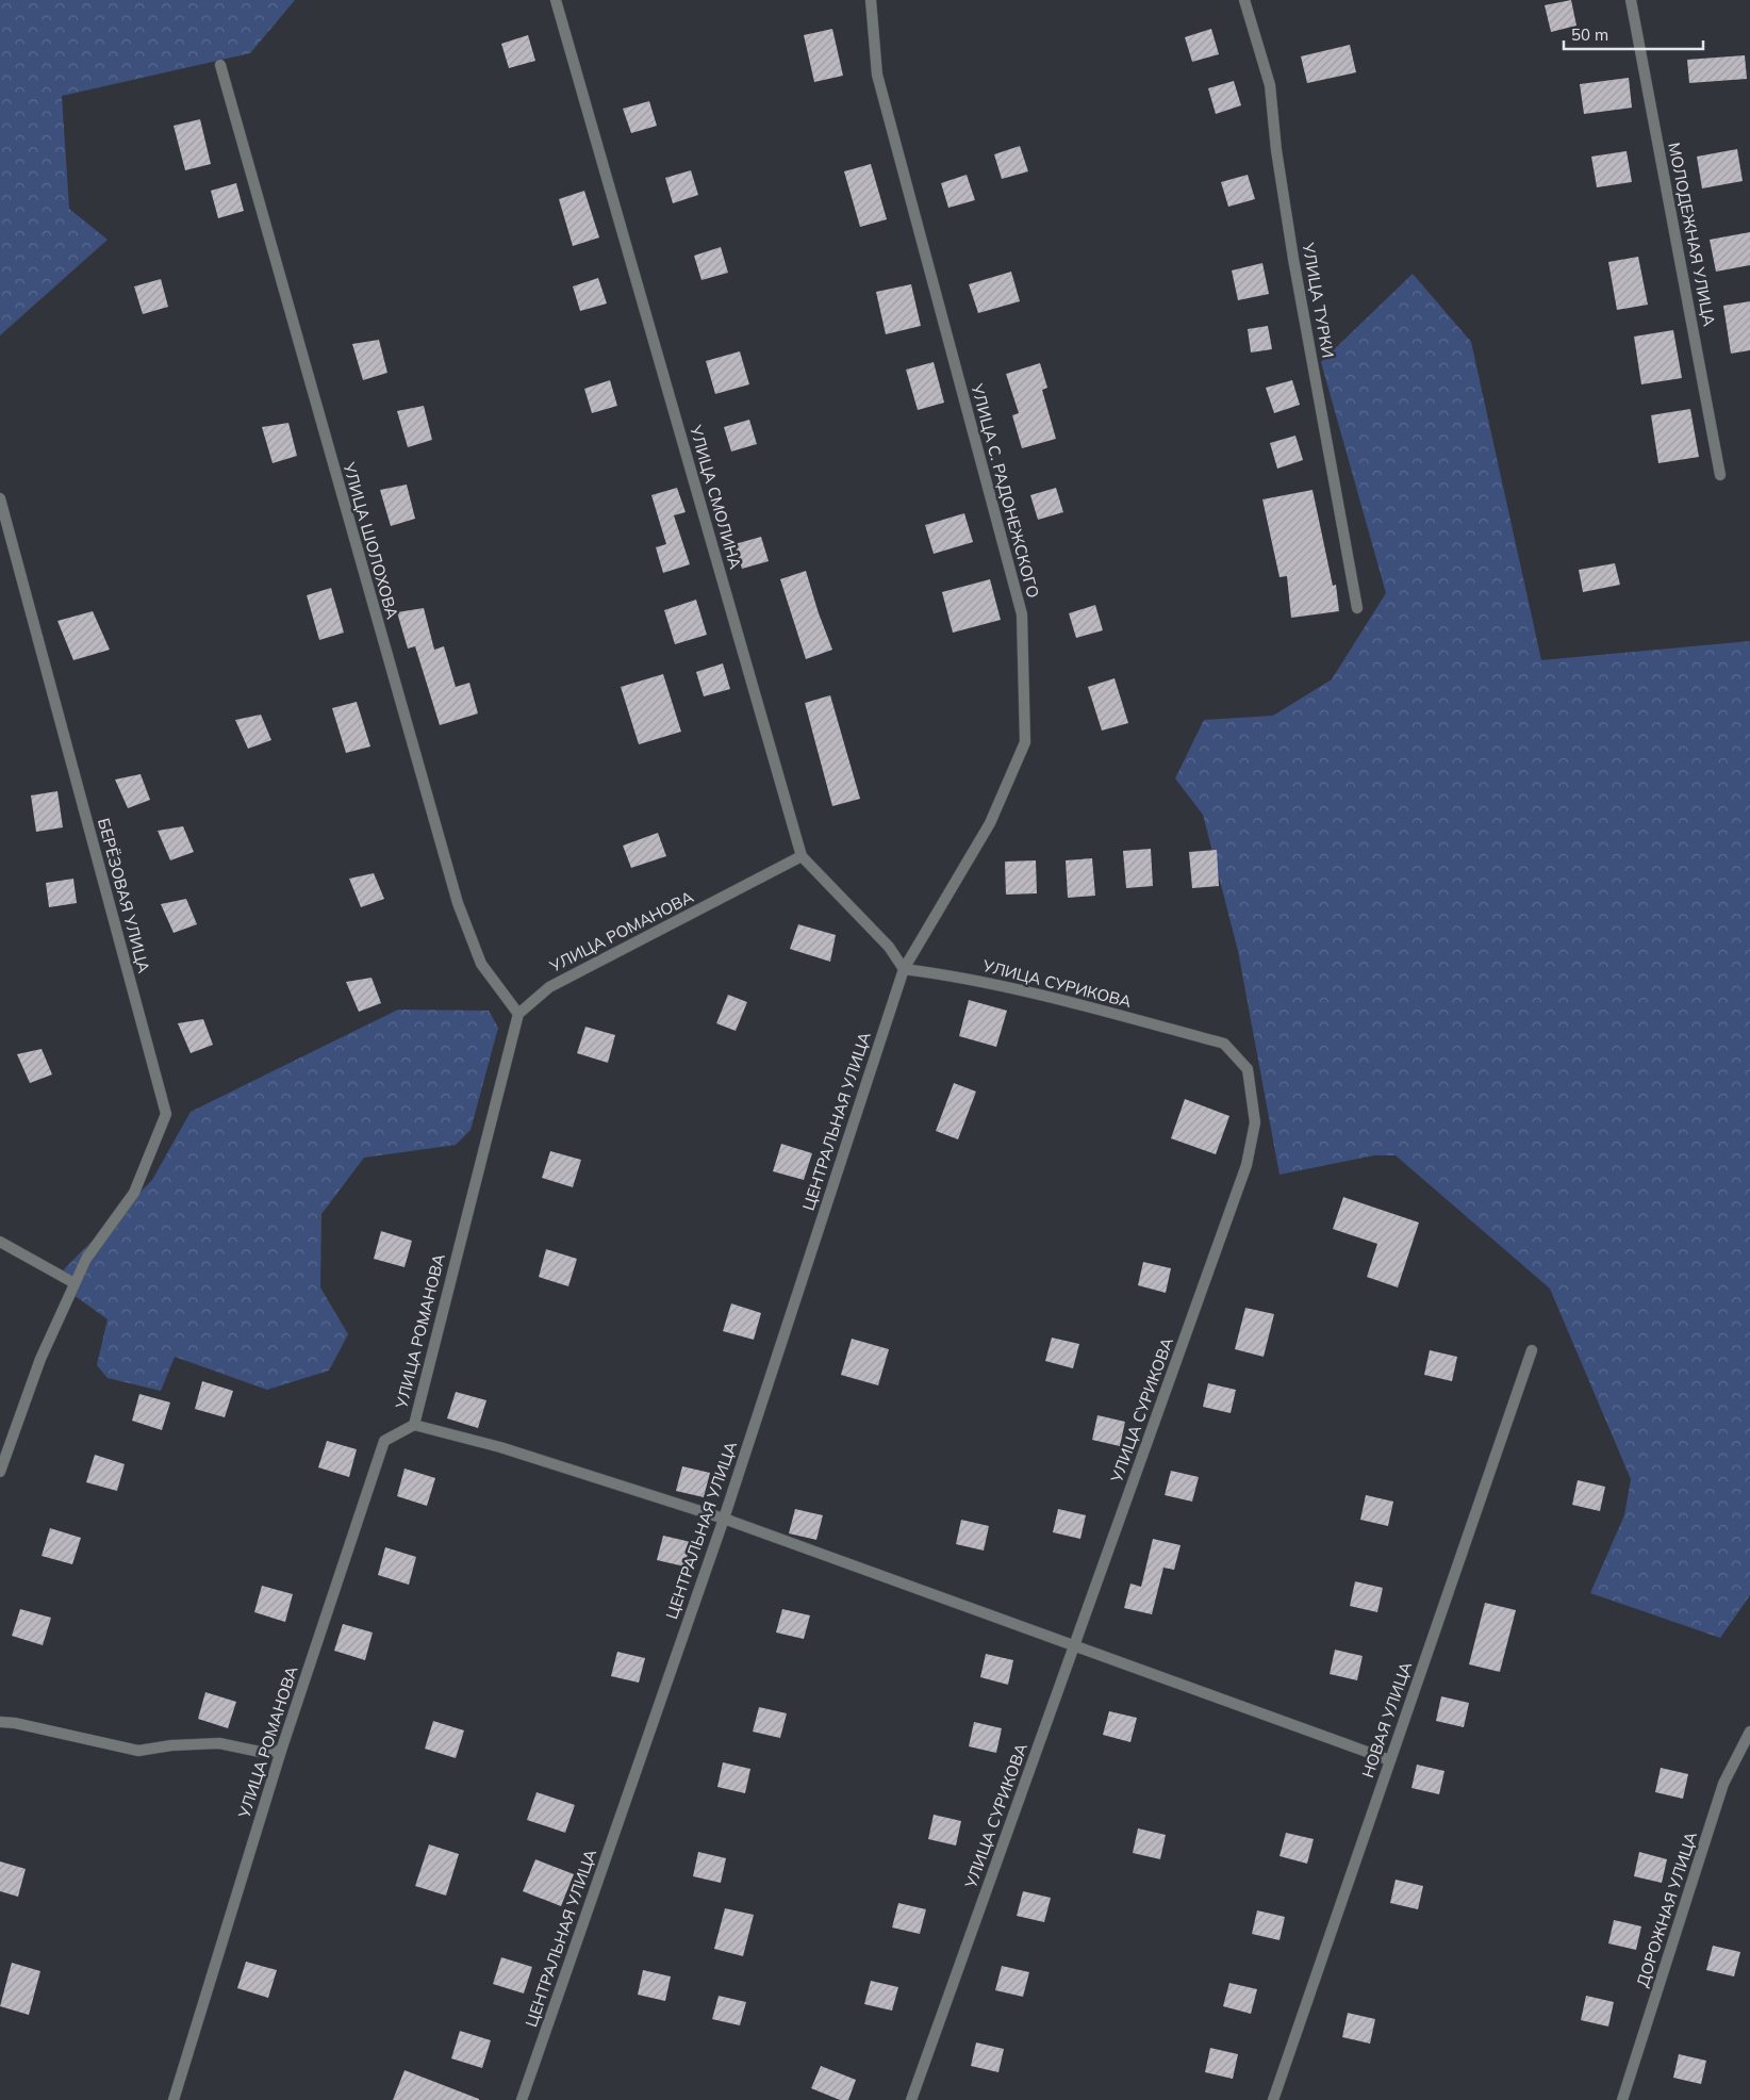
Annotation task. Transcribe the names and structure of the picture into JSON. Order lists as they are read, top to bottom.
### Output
{
  "streets": {
    "street": [
      "МОЛОДЕЖНАЯ УЛИЦА",
      "УЛИЦА ТУРКИ",
      "УЛИЦА С. РАДОНЕЖСКОГО",
      "УЛИЦА СМОЛИНА",
      "УЛИЦА ШОЛОХОВА",
      "БЕРЁЗОВАЯ УЛИЦА",
      "УЛИЦА РОМАНОВА",
      "УЛИЦА СУРИКОВА",
      "ЦЕНТРАЛЬНАЯ УЛИЦА",
      "НОВАЯ УЛИЦА",
      "ДОРОЖНАЯ УЛИЦА"
    ]
  },
  "crossings": [
    ["УЛИЦА С. РАДОНЕЖСКОГО", "УЛИЦА СМОЛИНА"],
    ["УЛИЦА С. РАДОНЕЖСКОГО", "УЛИЦА СУРИКОВА"],
    ["УЛИЦА С. РАДОНЕЖСКОГО", "ЦЕНТРАЛЬНАЯ УЛИЦА"],
    ["УЛИЦА СМОЛИНА", "УЛИЦА РОМАНОВА"],
    ["УЛИЦА СМОЛИНА", "УЛИЦА СУРИКОВА"],
    ["УЛИЦА СМОЛИНА", "ЦЕНТРАЛЬНАЯ УЛИЦА"],
    ["УЛИЦА ШОЛОХОВА", "УЛИЦА РОМАНОВА"],
    ["УЛИЦА СУРИКОВА", "ЦЕНТРАЛЬНАЯ УЛИЦА"]
  ],
  "scale_bar": "50 m"
}
